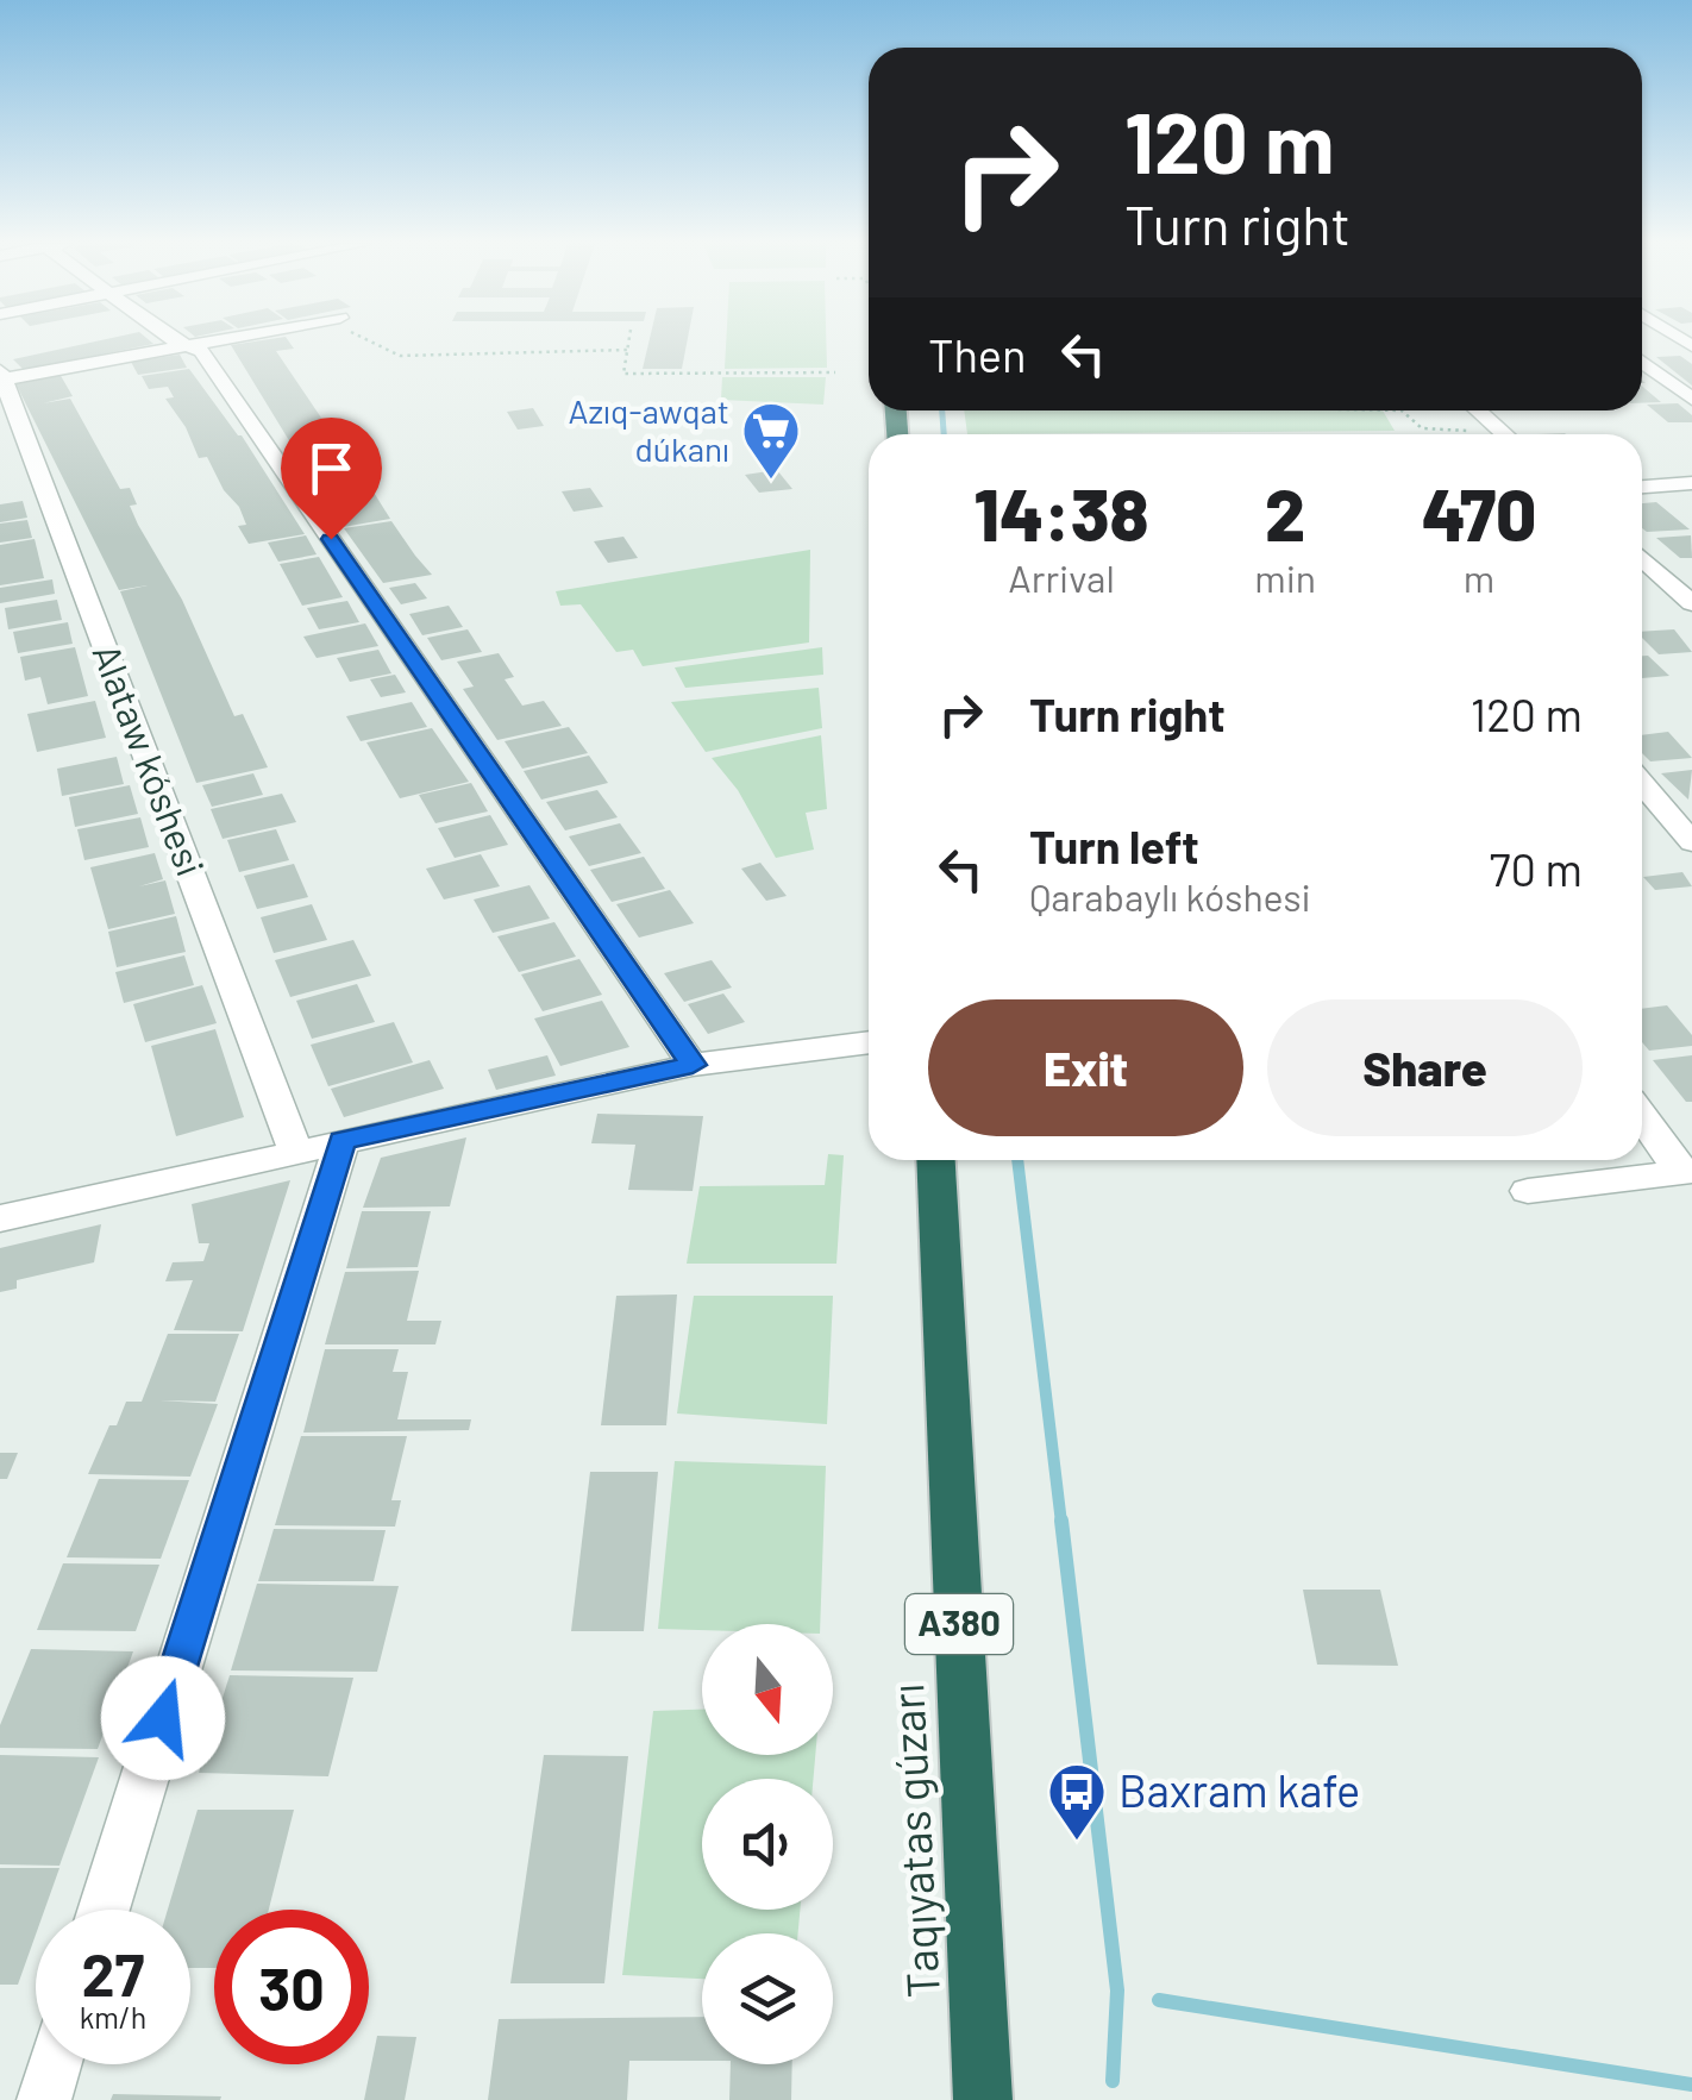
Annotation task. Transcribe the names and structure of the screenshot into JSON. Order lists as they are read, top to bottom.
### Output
{
  "streets": {
    "highway": ["A380", "Taqıyatas gúzarı"],
    "street": ["Alataw kóshesi"]
  },
  "places": {
    "supermarket": ["Azıq-awqat dúkanı"],
    "bus stop": ["Baxram kafe"]
  },
  "north": "bottom",
  "page": {
    "turn": ["120 m", "Turn right"],
    "then": "Then",
    "eta": [
      "14:38",
      "Arrival",
      "2",
      "min",
      "470",
      "m"
    ],
    "list": [
      {
        "name": "Turn right",
        "value": "120 m"
      },
      {
        "name": "Turn left",
        "note": "Qarabaylı kóshesi",
        "value": "70 m"
      }
    ],
    "buttons": ["Exit", "Share"],
    "speed": "27 km/h",
    "limit": "30"
  }
}
